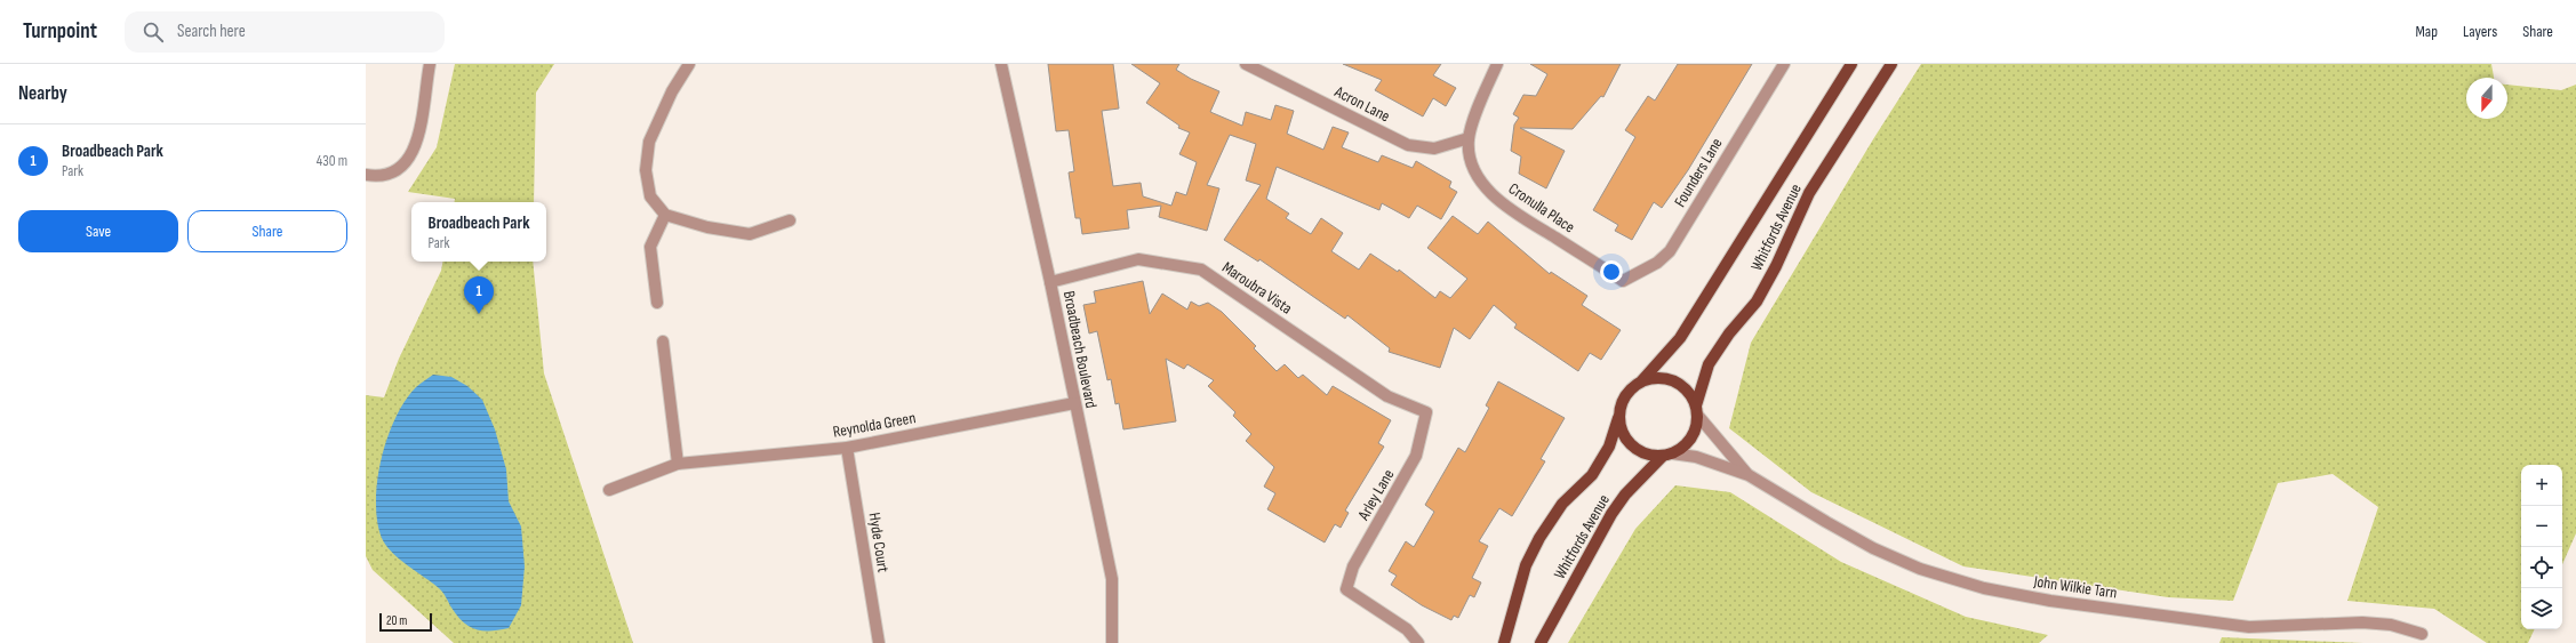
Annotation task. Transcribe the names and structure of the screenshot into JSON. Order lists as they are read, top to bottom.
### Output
{
  "streets": {
    "main road": ["Whitfords Avenue"],
    "street": [
      "Acron Lane",
      "Founders Lane",
      "Cronulla Place",
      "Maroubra Vista",
      "Broadbeach Boulevard",
      "Reynolda Green",
      "Arley Lane",
      "Hyde Court",
      "John Wilkie Tarn"
    ]
  },
  "crossings": [
    ["Acron Lane", "Cronulla Place"],
    ["Founders Lane", "Cronulla Place"],
    ["Whitfords Avenue", "John Wilkie Tarn"],
    ["Maroubra Vista", "Broadbeach Boulevard"],
    ["Maroubra Vista", "Arley Lane"],
    ["Broadbeach Boulevard", "Reynolda Green"],
    ["Reynolda Green", "Hyde Court"]
  ],
  "scale_bar": "20 m",
  "north": "bottom",
  "page": {
    "header": "Turnpoint",
    "search": "Search here",
    "nav": ["Map", "Layers", "Share"],
    "heading": "Nearby",
    "list": [
      {
        "mark": "1",
        "name": "Broadbeach Park",
        "note": "Park",
        "value": "430 m"
      }
    ],
    "buttons": ["Save", "Share"],
    "popup": ["Broadbeach Park", "Park"],
    "pins": "1",
    "map_buttons": ["+", "−"],
    "scale": "20 m"
  }
}
